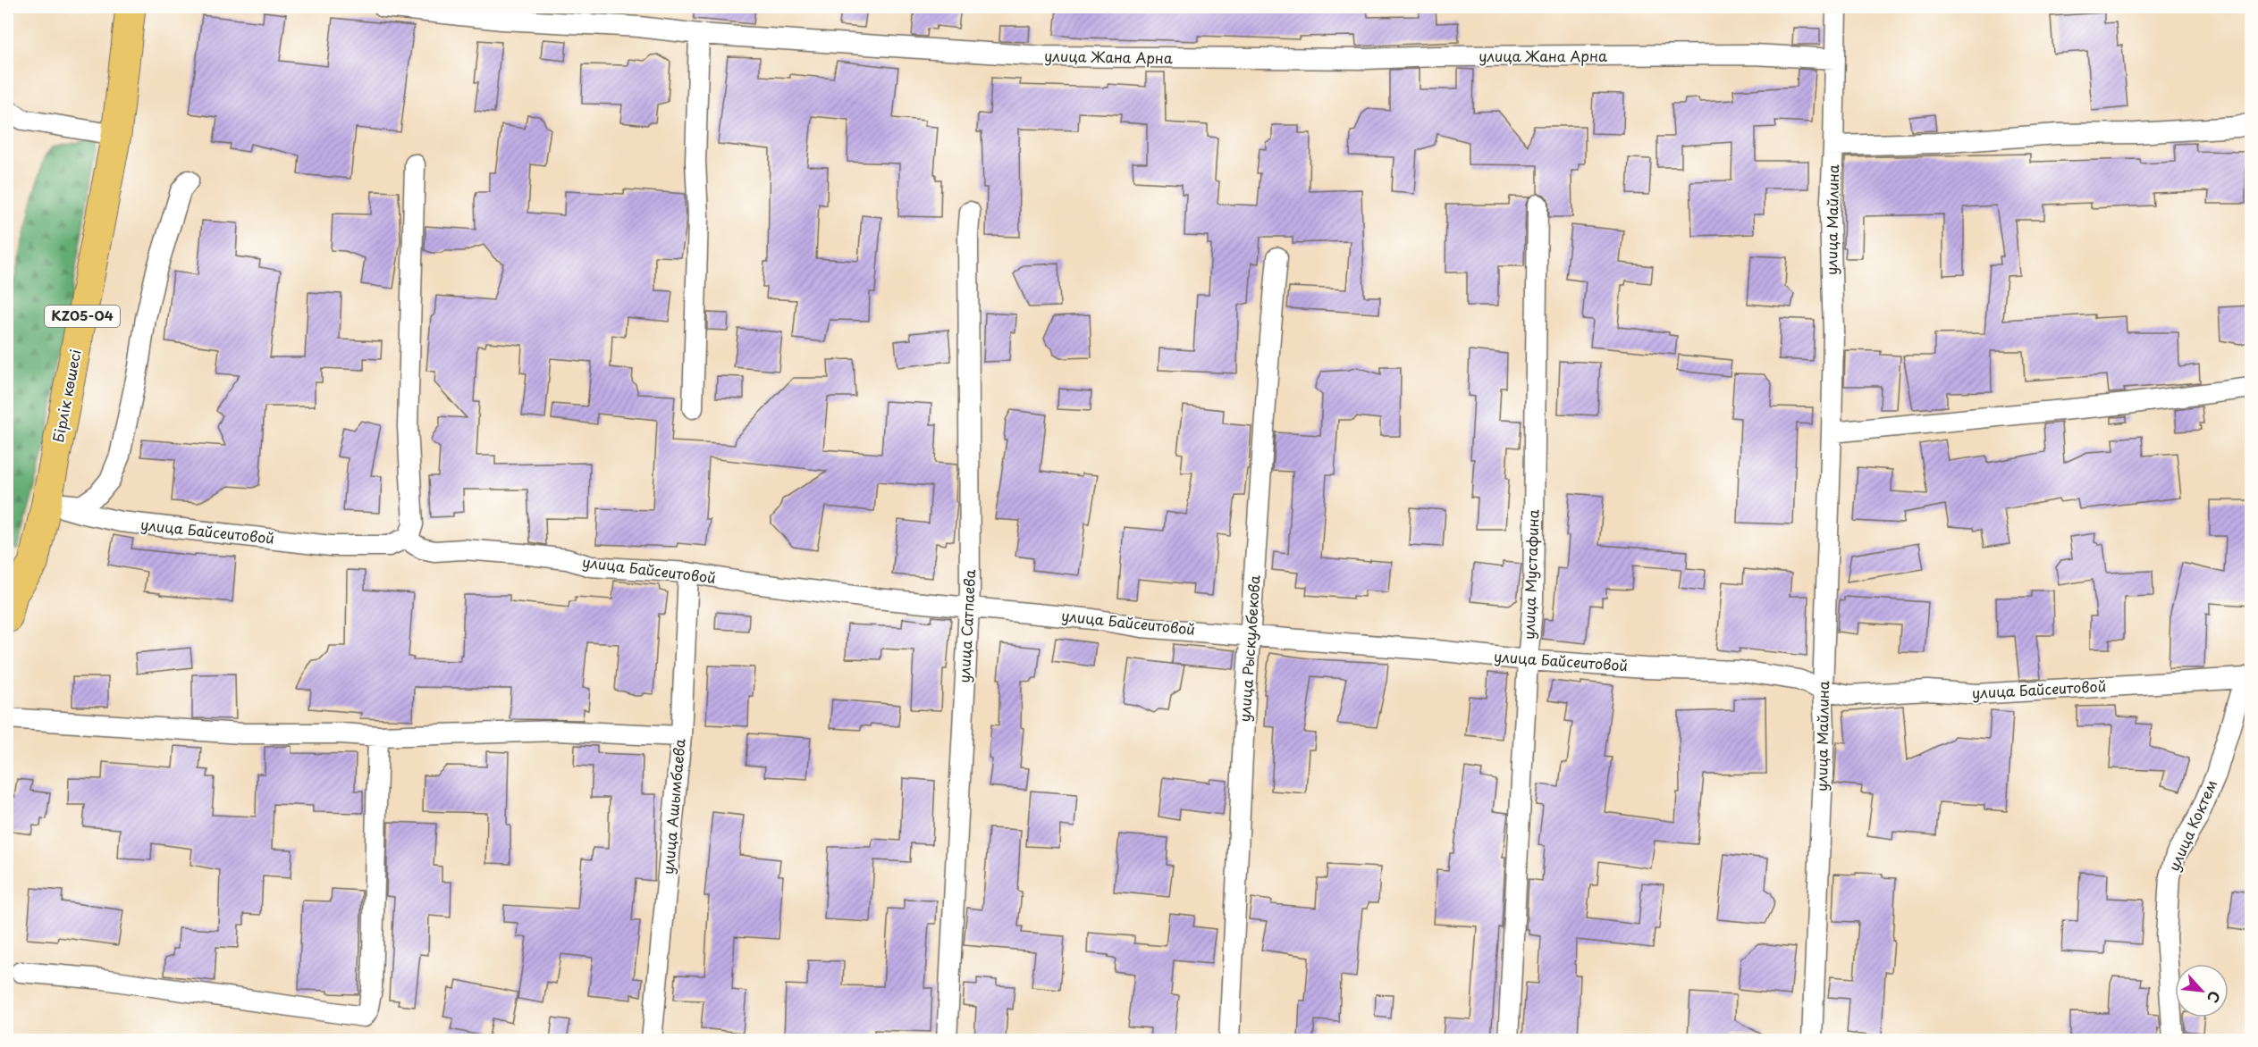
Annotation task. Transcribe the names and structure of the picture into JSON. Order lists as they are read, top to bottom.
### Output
{
  "streets": {
    "main road": ["KZ05-04", "Бірлік көшесі"],
    "street": [
      "улица Жана Арна",
      "улица Майлина",
      "улица Байсеитовой",
      "улица Мустафина",
      "улица Сатпаева",
      "улица Рыскулбекова",
      "улица Ашымбаева",
      "улица Коктем"
    ]
  },
  "crossings": [
    ["улица Жана Арна", "улица Майлина"],
    ["улица Майлина", "улица Байсеитовой"],
    ["Бірлік көшесі", "улица Байсеитовой"],
    ["улица Байсеитовой", "улица Мустафина"],
    ["улица Байсеитовой", "улица Сатпаева"],
    ["улица Байсеитовой", "улица Рыскулбекова"],
    ["улица Байсеитовой", "улица Ашымбаева"],
    ["улица Байсеитовой", "улица Коктем"]
  ],
  "north": "bottom right"
}
